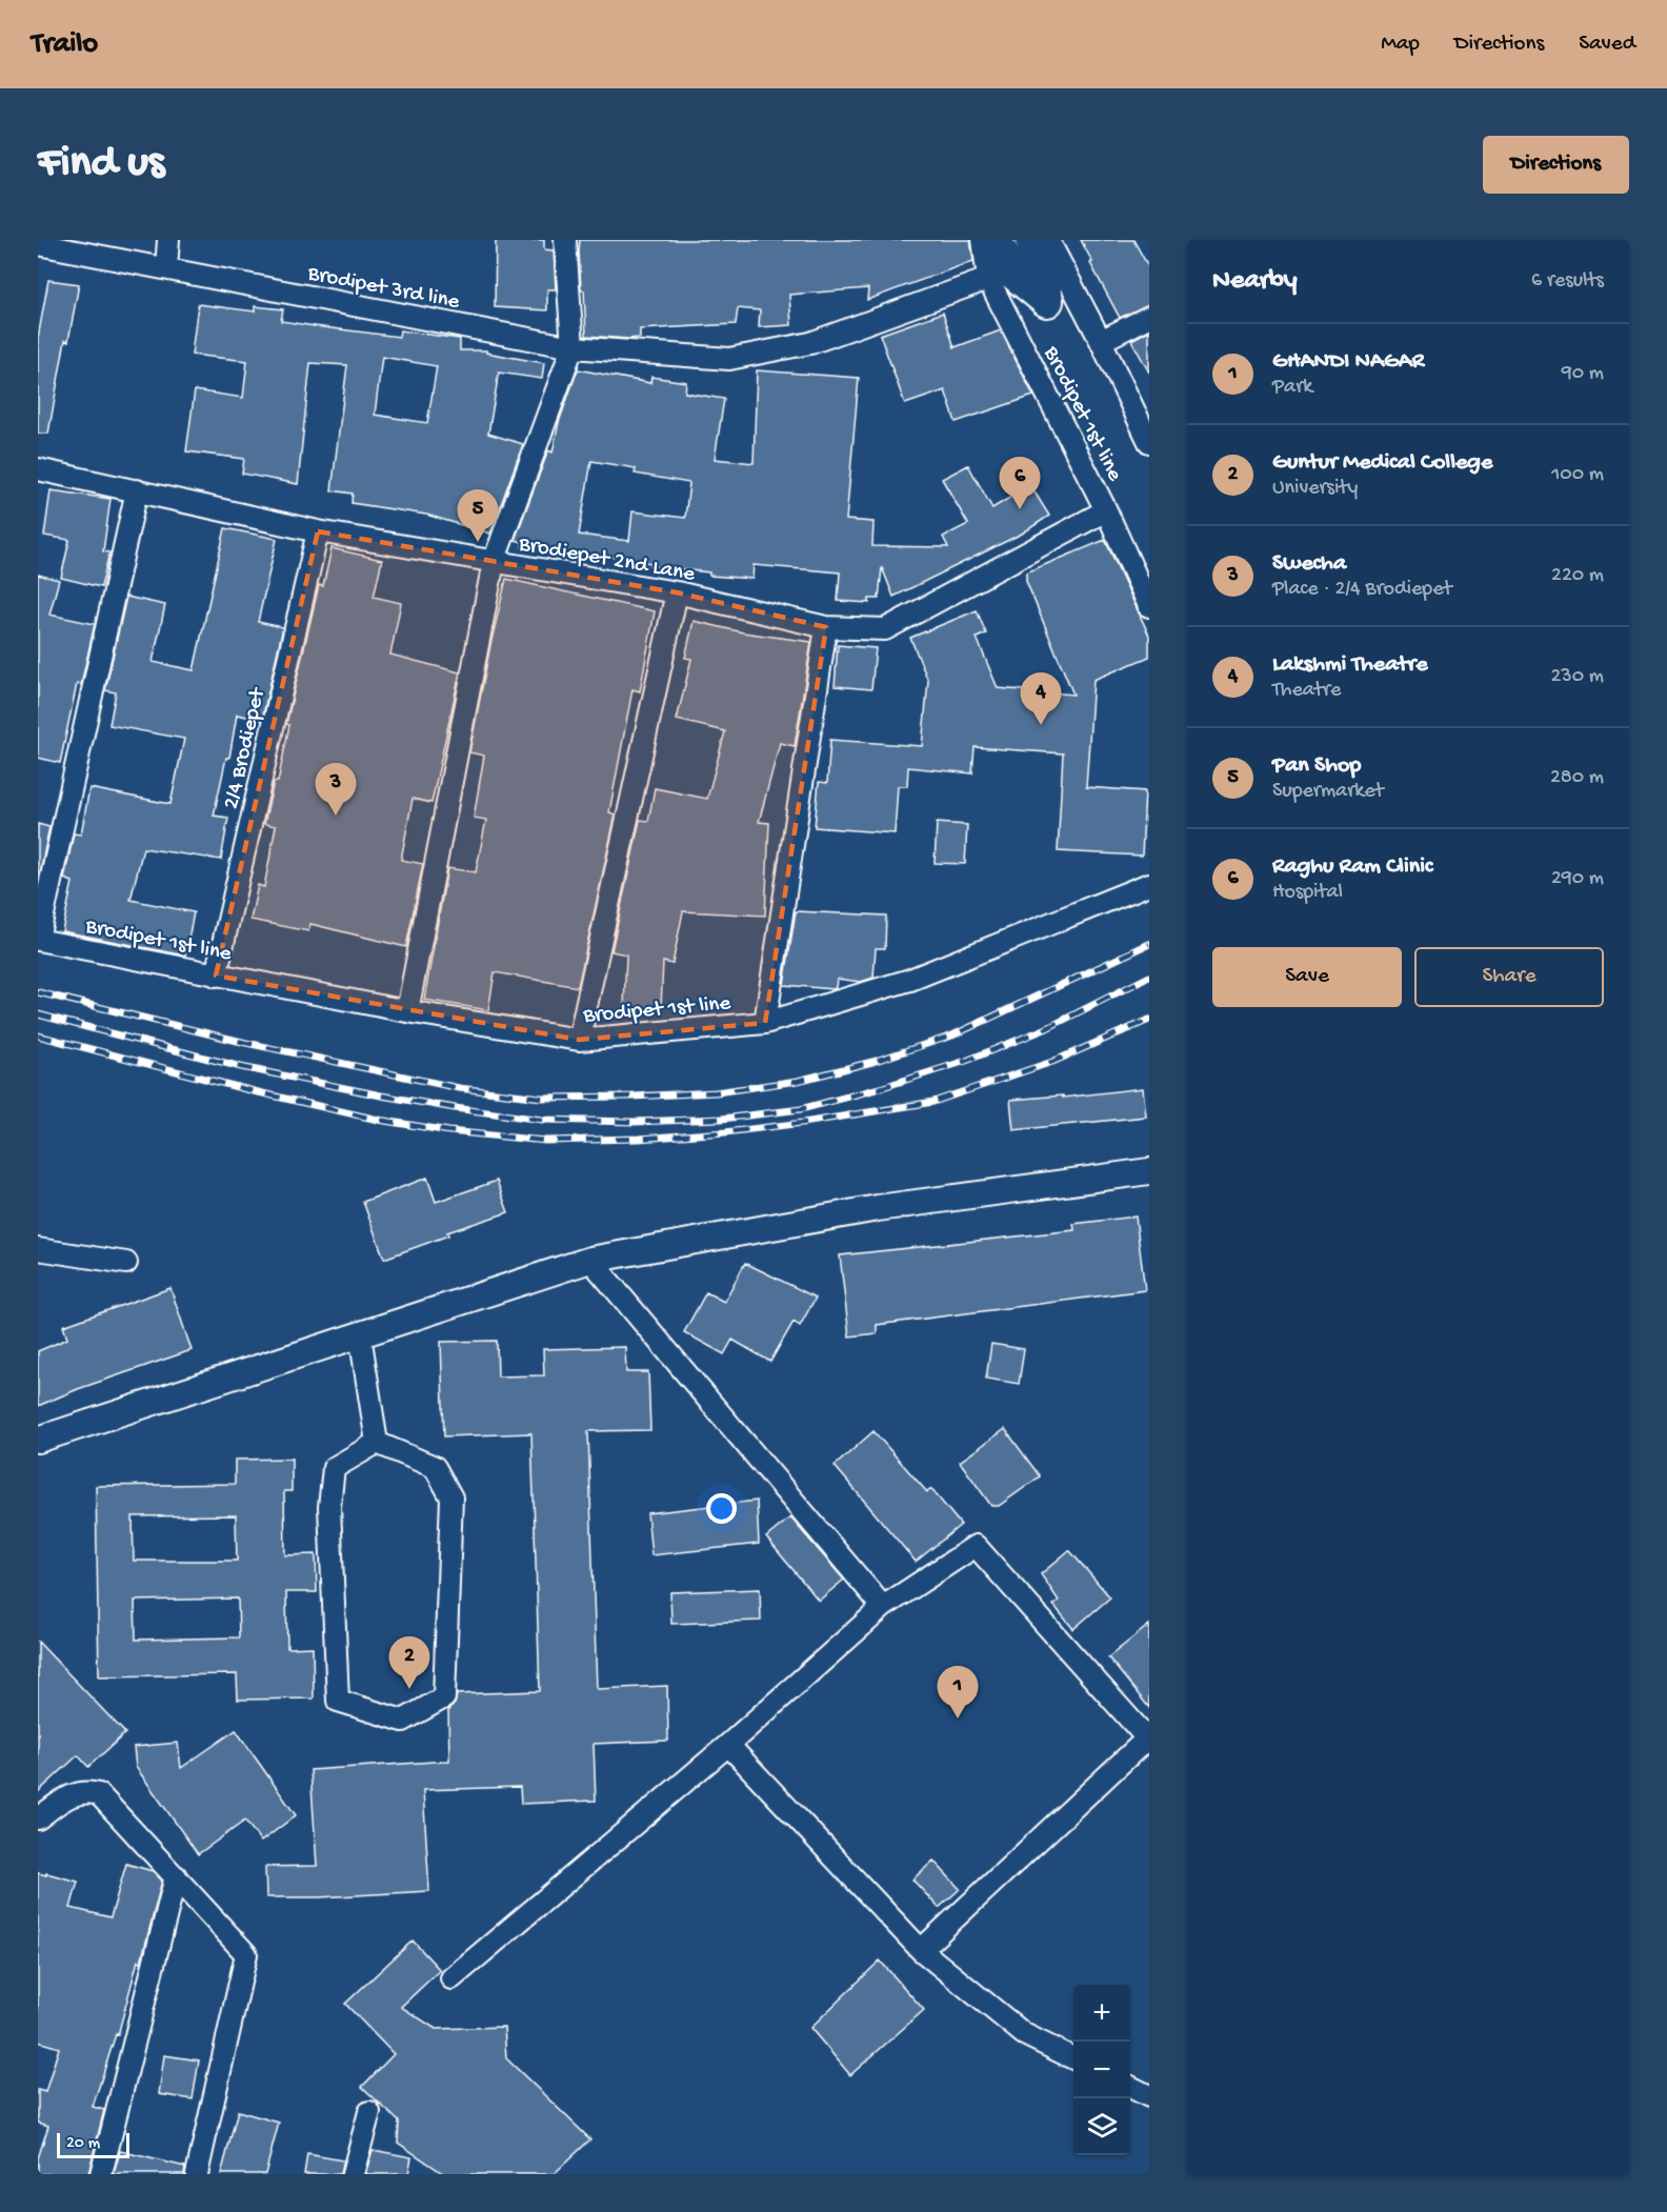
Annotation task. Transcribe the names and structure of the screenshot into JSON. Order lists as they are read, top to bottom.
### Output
{
  "streets": {
    "street": [
      "Brodipet 3rd line",
      "Brodipet 1st line",
      "Brodiepet 2nd Lane",
      "2/4 Brodiepet"
    ]
  },
  "crossings": [
    ["Brodipet 3rd line", "Brodipet 1st line"],
    ["Brodipet 1st line", "Brodiepet 2nd Lane"],
    ["Brodipet 1st line", "2/4 Brodiepet"],
    ["Brodiepet 2nd Lane", "2/4 Brodiepet"]
  ],
  "scale_bar": "20 m",
  "page": {
    "header": "Trailo",
    "nav": ["Map", "Directions", "Saved"],
    "buttons": [
      "Directions",
      ["Save", "Share"]
    ],
    "title": "Find us",
    "heading": ["Nearby", "6 results"],
    "list": [
      {
        "mark": "1",
        "name": "GHANDI NAGAR",
        "note": "Park",
        "value": "90 m"
      },
      {
        "mark": "2",
        "name": "Guntur Medical College",
        "note": "University",
        "value": "100 m"
      },
      {
        "mark": "3",
        "name": "Swecha",
        "note": "Place · 2/4 Brodiepet",
        "value": "220 m"
      },
      {
        "mark": "4",
        "name": "Lakshmi Theatre",
        "note": "Theatre",
        "value": "230 m"
      },
      {
        "mark": "5",
        "name": "Pan Shop",
        "note": "Supermarket",
        "value": "280 m"
      },
      {
        "mark": "6",
        "name": "Raghu Ram Clinic",
        "note": "Hospital",
        "value": "290 m"
      }
    ],
    "pins": [
      "6",
      "5",
      "4",
      "3",
      "2",
      "1"
    ],
    "map_buttons": ["+", "−"],
    "scale": "20 m"
  }
}
